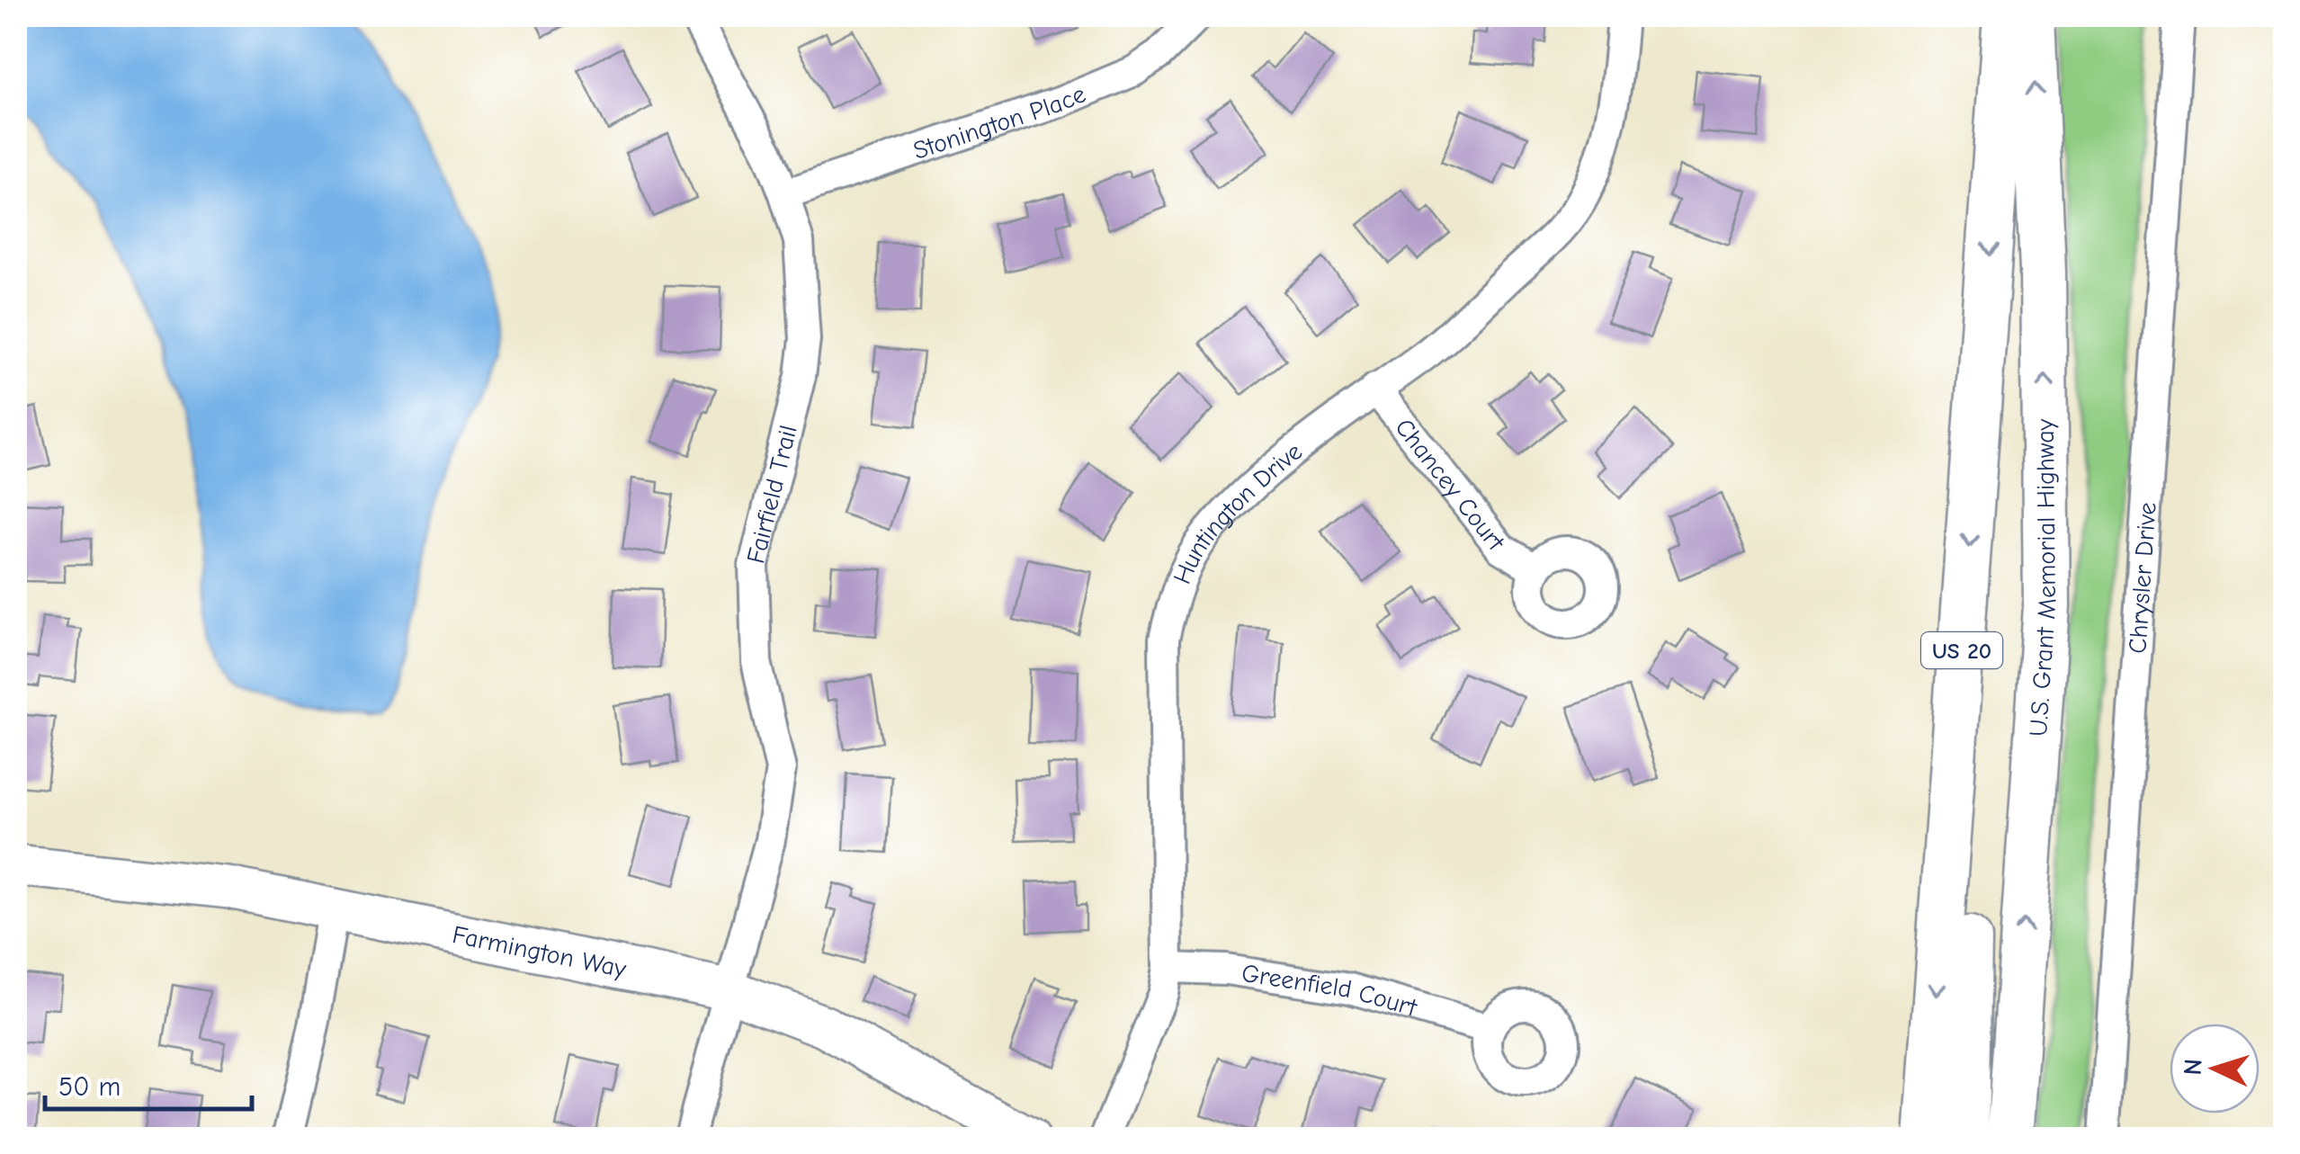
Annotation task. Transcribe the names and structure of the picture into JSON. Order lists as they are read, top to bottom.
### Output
{
  "streets": {
    "main road": ["U.S. Grant Memorial Highway", "US 20"],
    "street": [
      "Stonington Place",
      "Chancey Court",
      "Fairfield Trail",
      "Huntington Drive",
      "Chrysler Drive",
      "Farmington Way",
      "Greenfield Court"
    ]
  },
  "crossings": [
    ["Stonington Place", "Fairfield Trail"],
    ["Chancey Court", "Huntington Drive"],
    ["Fairfield Trail", "Farmington Way"],
    ["Huntington Drive", "Greenfield Court"]
  ],
  "scale_bar": "50 m",
  "north": "left"
}
